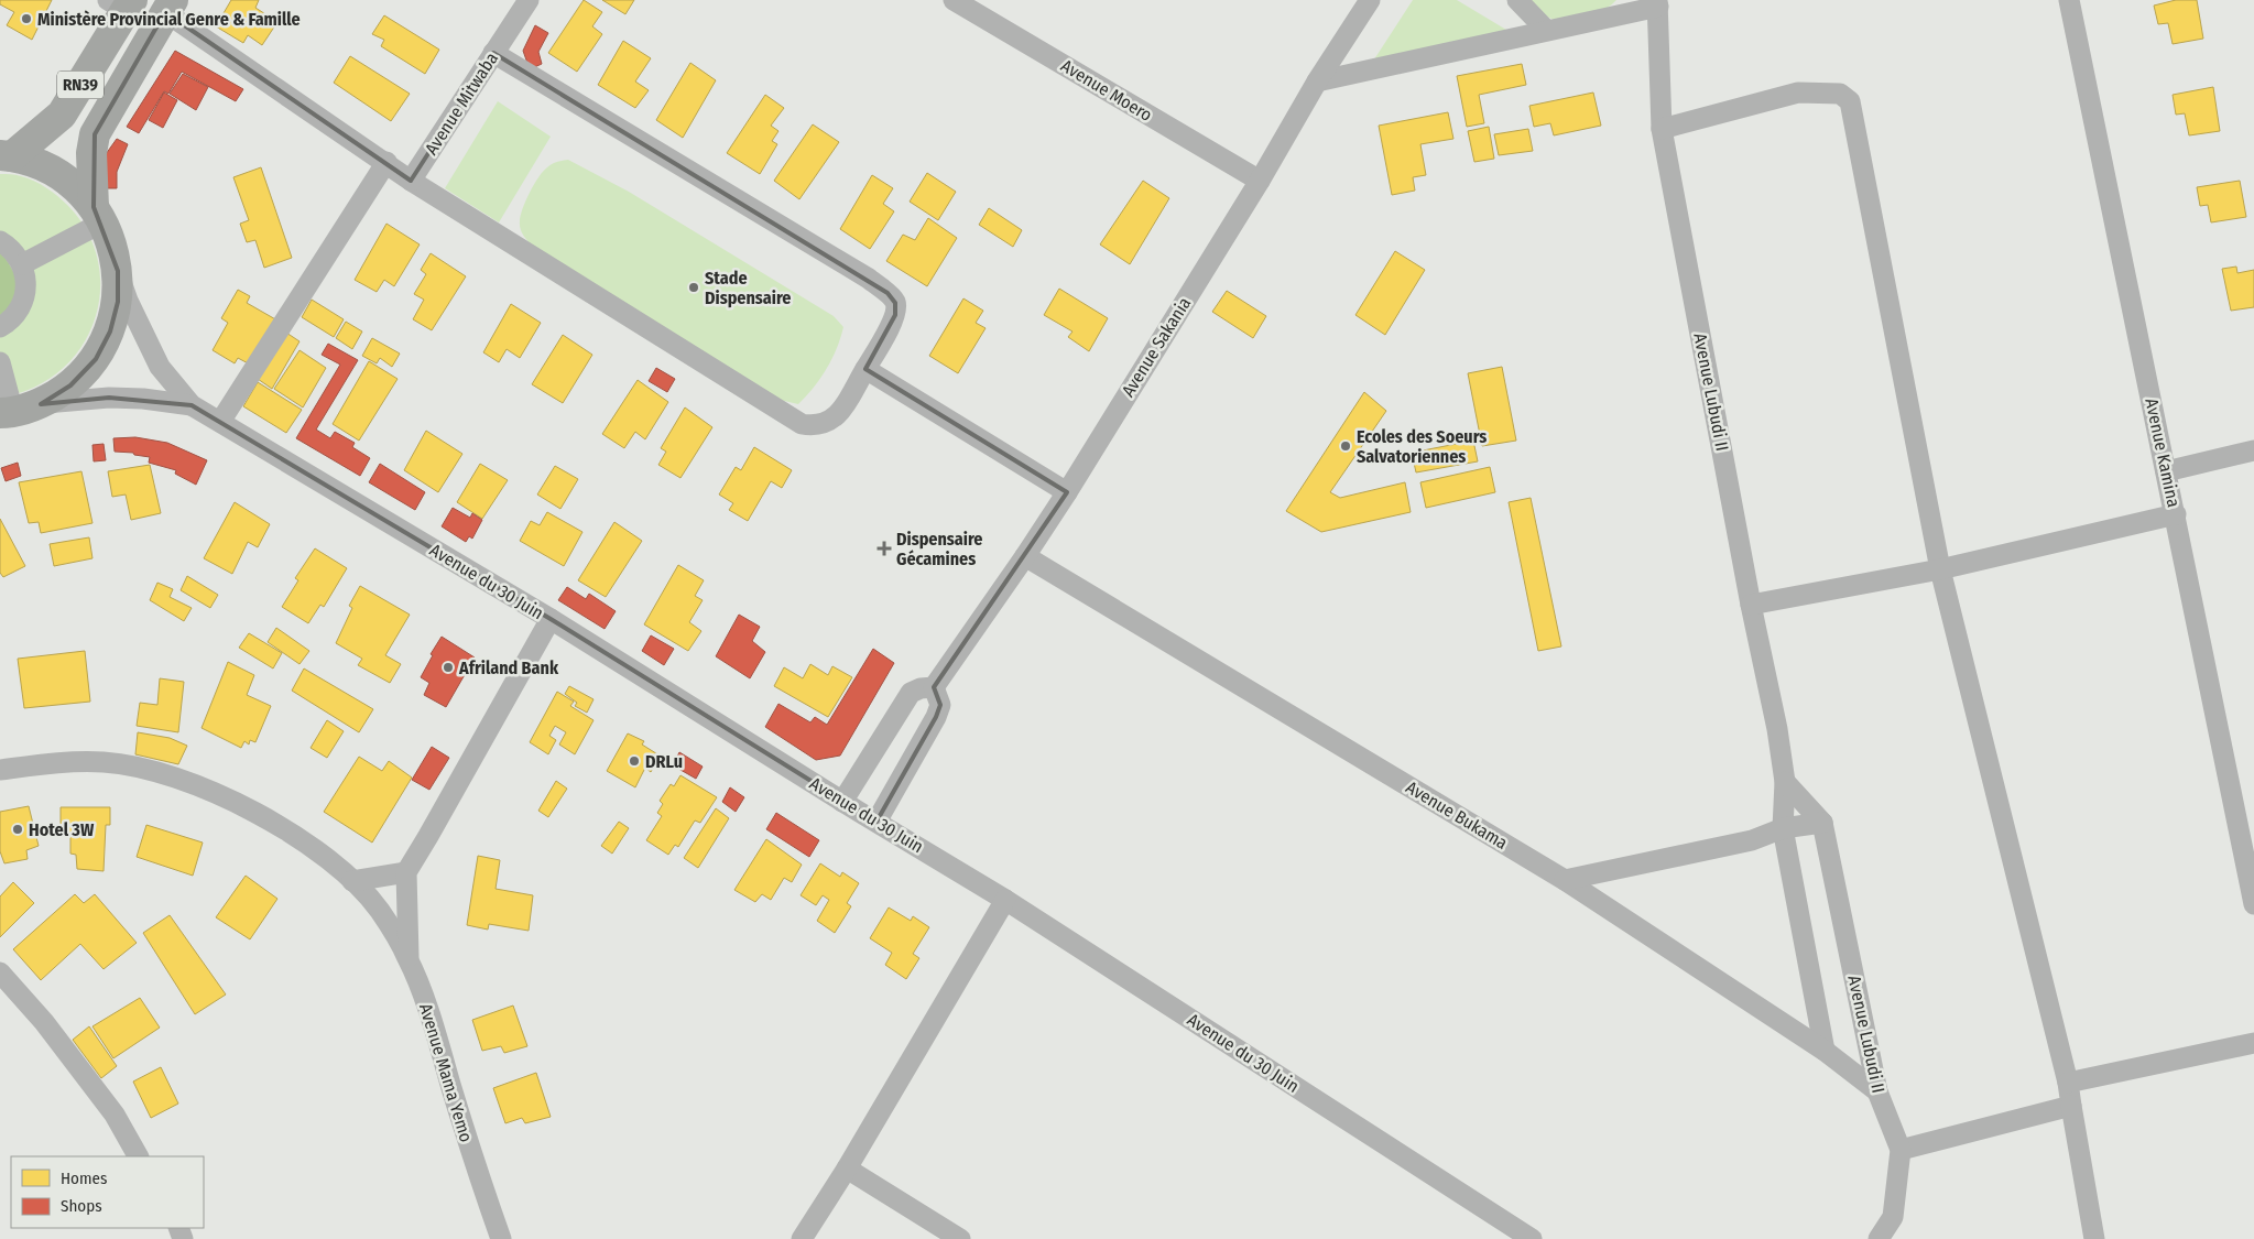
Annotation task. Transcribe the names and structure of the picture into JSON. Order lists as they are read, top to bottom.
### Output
{
  "streets": {
    "highway": ["RN39"],
    "street": [
      "Avenue Moero",
      "Avenue Mitwaba",
      "Avenue Sakania",
      "Avenue Lubudi II",
      "Avenue Kamina",
      "Avenue du 30 Juin",
      "Avenue Bukama",
      "Avenue Mama Yemo"
    ]
  },
  "crossings": [
    ["Avenue Moero", "Avenue Sakania"],
    ["Avenue Sakania", "Avenue Bukama"],
    ["Avenue Lubudi II", "Avenue Bukama"]
  ],
  "places": {
    "other": [
      "Ministère Provincial Genre & Famille",
      "Stade Dispensaire",
      "Ecoles des Soeurs Salvatoriennes",
      "Afriland Bank",
      "DRLu",
      "Hotel 3W"
    ],
    "health": ["Dispensaire Gécamines"]
  },
  "legend": ["Homes", "Shops"]
}
